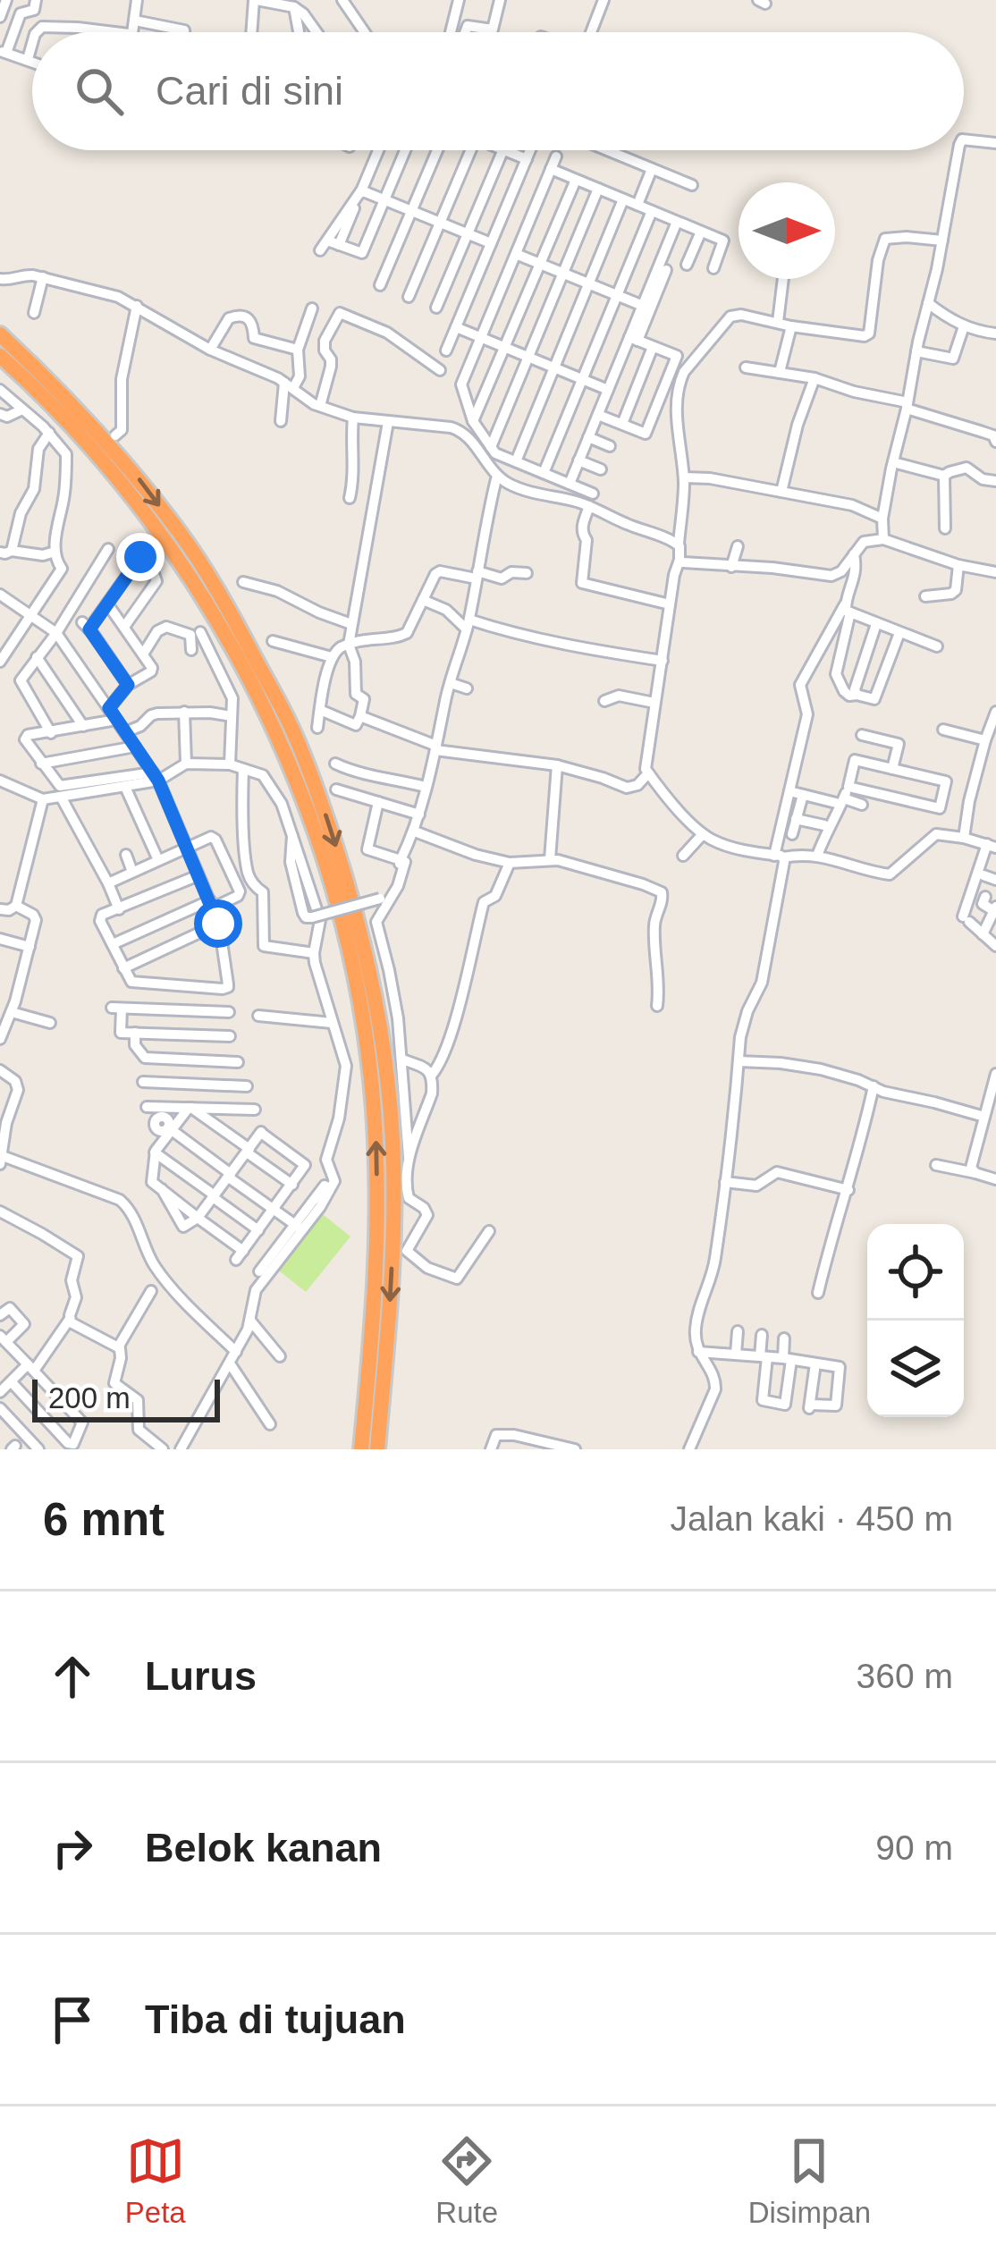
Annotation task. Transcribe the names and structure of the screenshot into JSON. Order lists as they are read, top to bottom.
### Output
{
  "scale_bar": "200 m",
  "north": "right",
  "page": {
    "search": "Cari di sini",
    "scale": "200 m",
    "heading": ["6 mnt", "Jalan kaki · 450 m"],
    "list": [
      ["Lurus", "360 m"],
      ["Belok kanan", "90 m"],
      "Tiba di tujuan"
    ],
    "nav": ["Peta", "Rute", "Disimpan"]
  }
}
